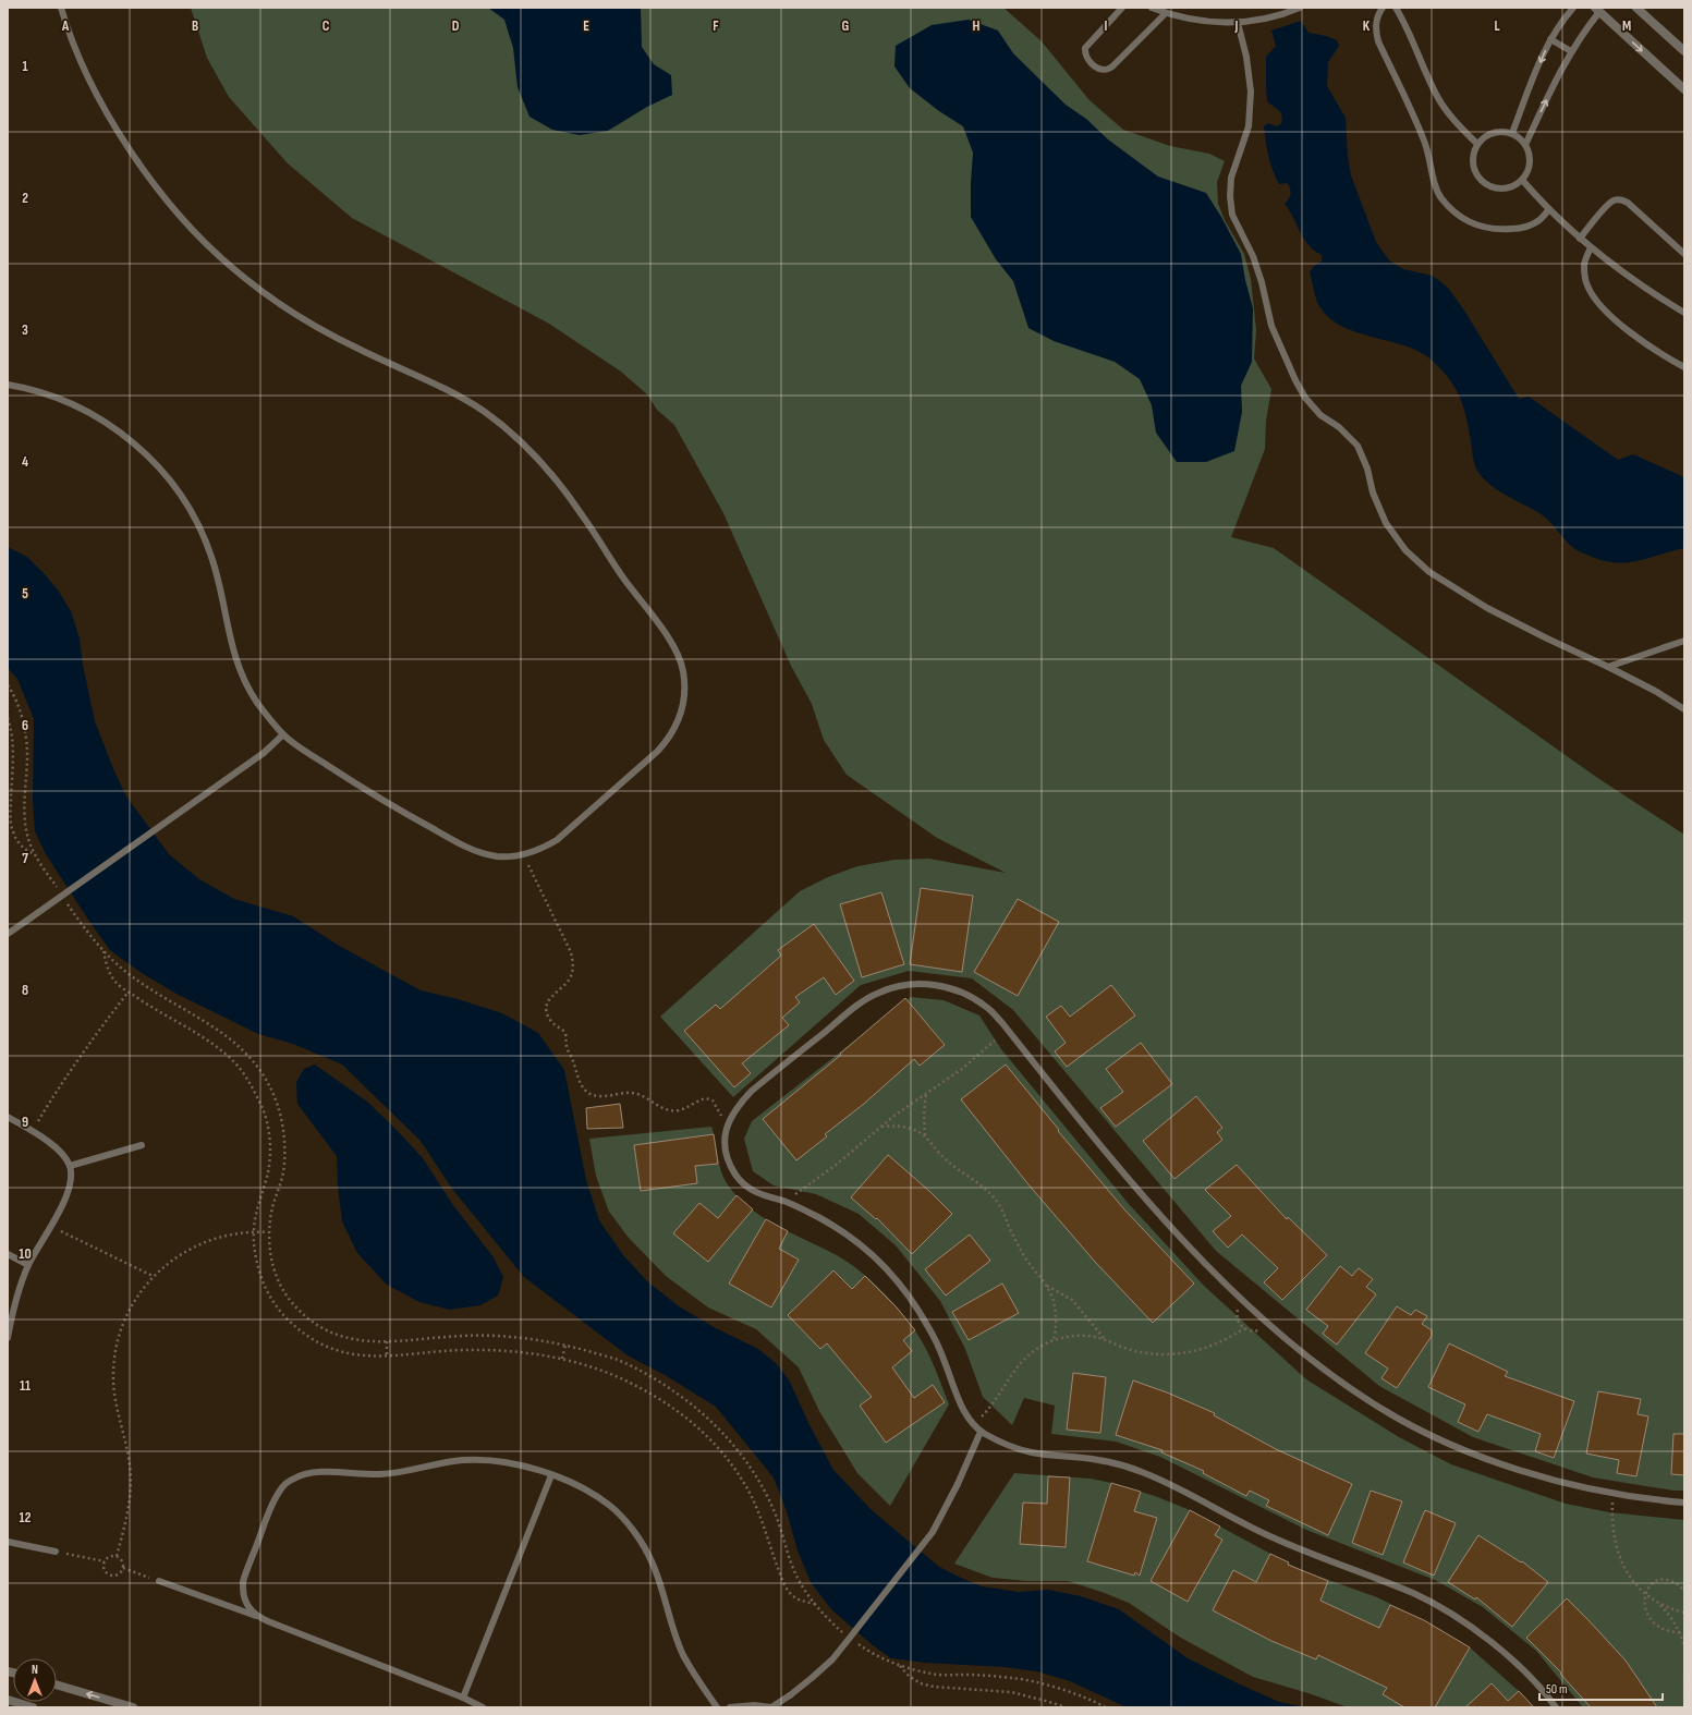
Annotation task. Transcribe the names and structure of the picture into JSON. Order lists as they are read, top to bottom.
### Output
{
  "scale_bar": "50 m",
  "north": "top",
  "grid": {
    "columns": [
      "A",
      "B",
      "C",
      "D",
      "E",
      "F",
      "G",
      "H",
      "I",
      "J",
      "K",
      "L",
      "M"
    ],
    "rows": [
      "1",
      "2",
      "3",
      "4",
      "5",
      "6",
      "7",
      "8",
      "9",
      "10",
      "11",
      "12"
    ]
  }
}
